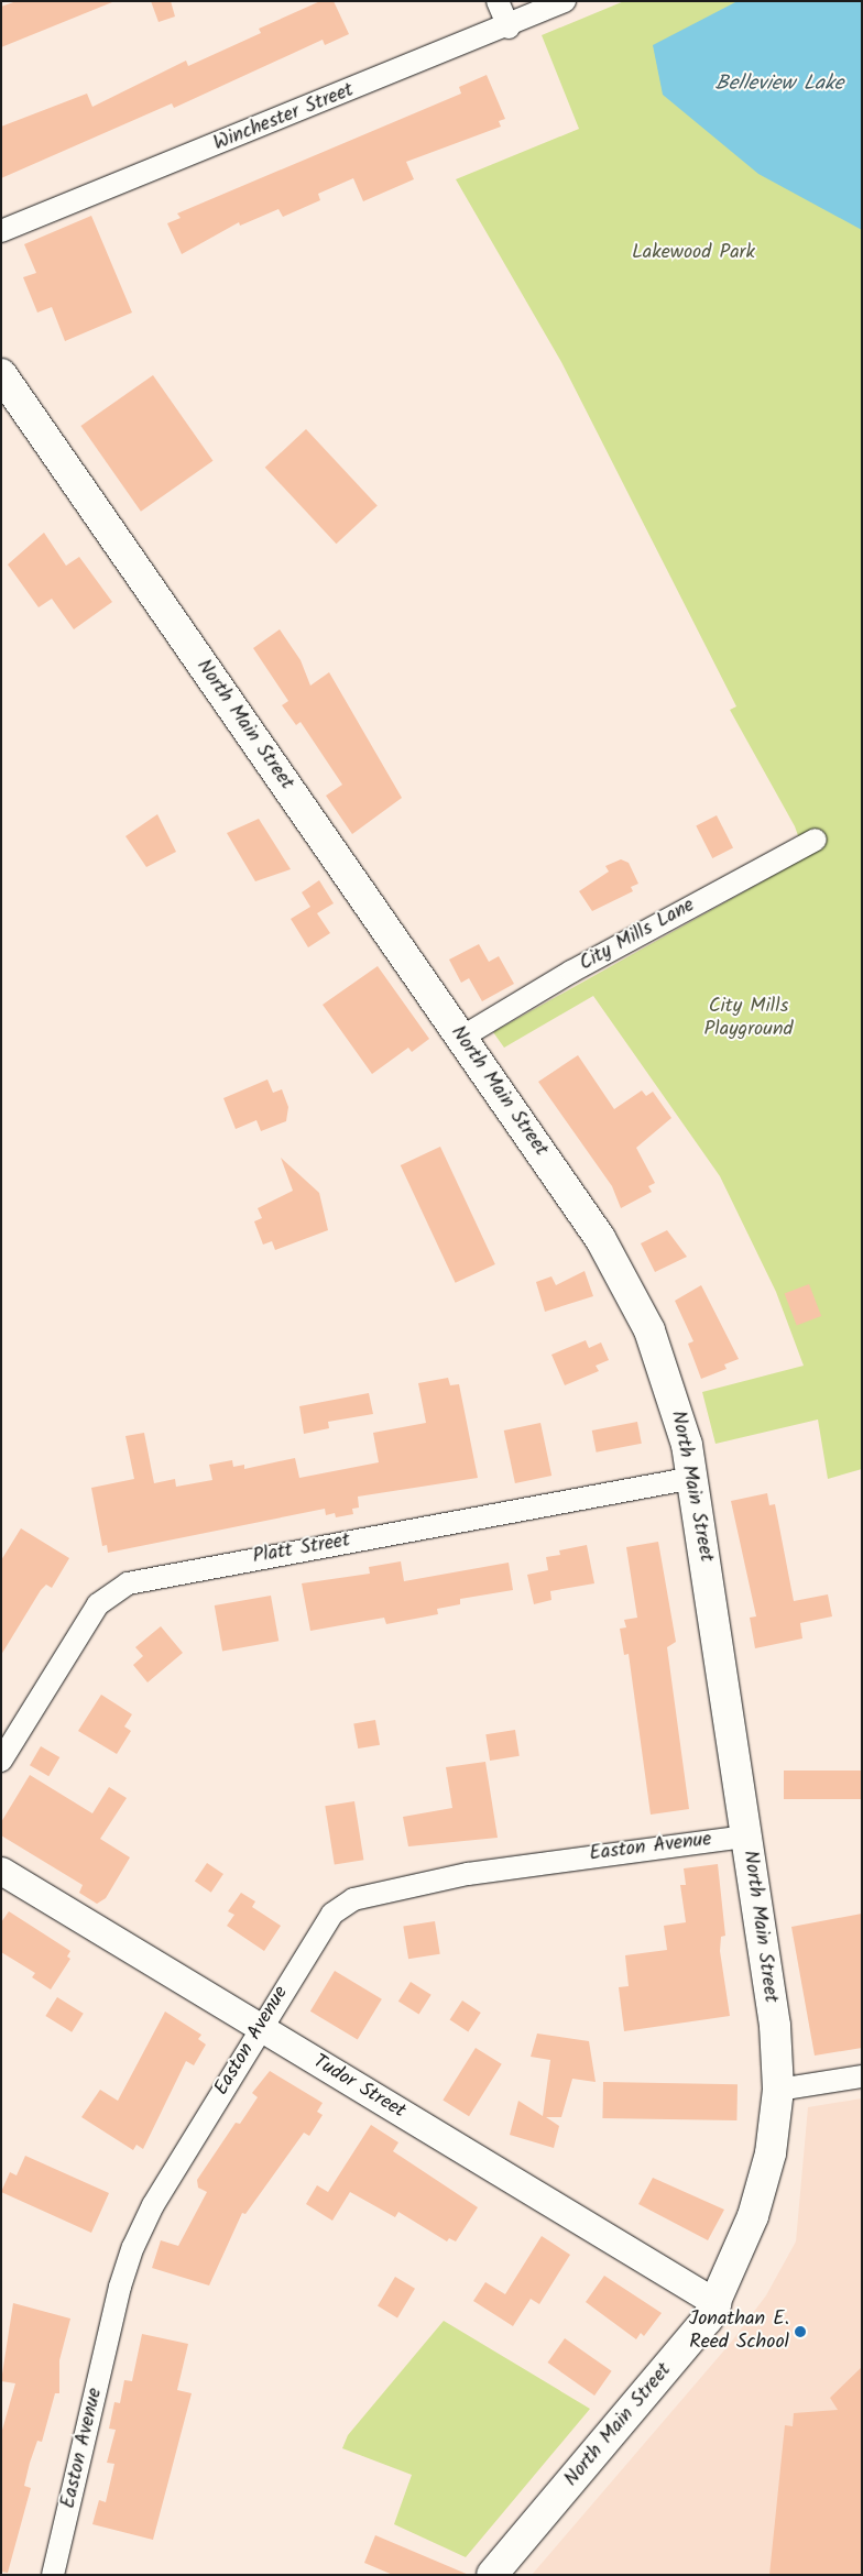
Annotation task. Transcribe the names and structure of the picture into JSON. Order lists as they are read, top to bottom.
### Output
{
  "streets": {
    "main road": ["North Main Street"],
    "street": [
      "Winchester Street",
      "City Mills Lane",
      "Platt Street",
      "Easton Avenue",
      "Tudor Street"
    ]
  },
  "crossings": [
    ["North Main Street", "City Mills Lane"],
    ["North Main Street", "Platt Street"],
    ["North Main Street", "Easton Avenue"],
    ["North Main Street", "Tudor Street"],
    ["Easton Avenue", "Tudor Street"]
  ],
  "water": ["Belleview Lake"],
  "parks": ["Lakewood Park", "City Mills Playground"],
  "places": ["Jonathan E. Reed School"]
}
